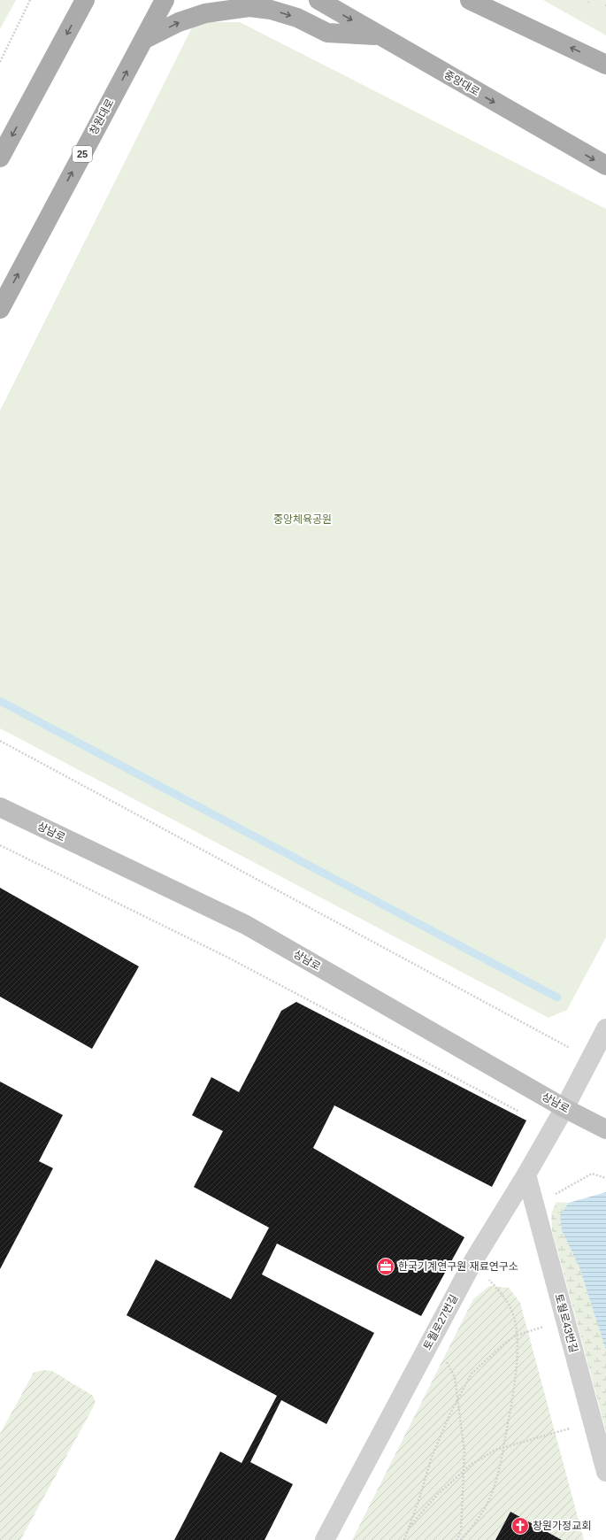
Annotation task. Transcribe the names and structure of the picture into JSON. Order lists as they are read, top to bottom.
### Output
{
  "streets": {
    "main road": [
      "중앙대로",
      "창원대로",
      "25",
      "상남로"
    ],
    "street": ["토월로27번길", "토월로43번길"]
  },
  "crossings": [
    ["상남로", "토월로27번길"],
    ["토월로27번길", "토월로43번길"]
  ],
  "parks": ["중앙체육공원"],
  "places": {
    "office": ["한국기계연구원 재료연구소"],
    "church": ["창원가정교회"]
  }
}
